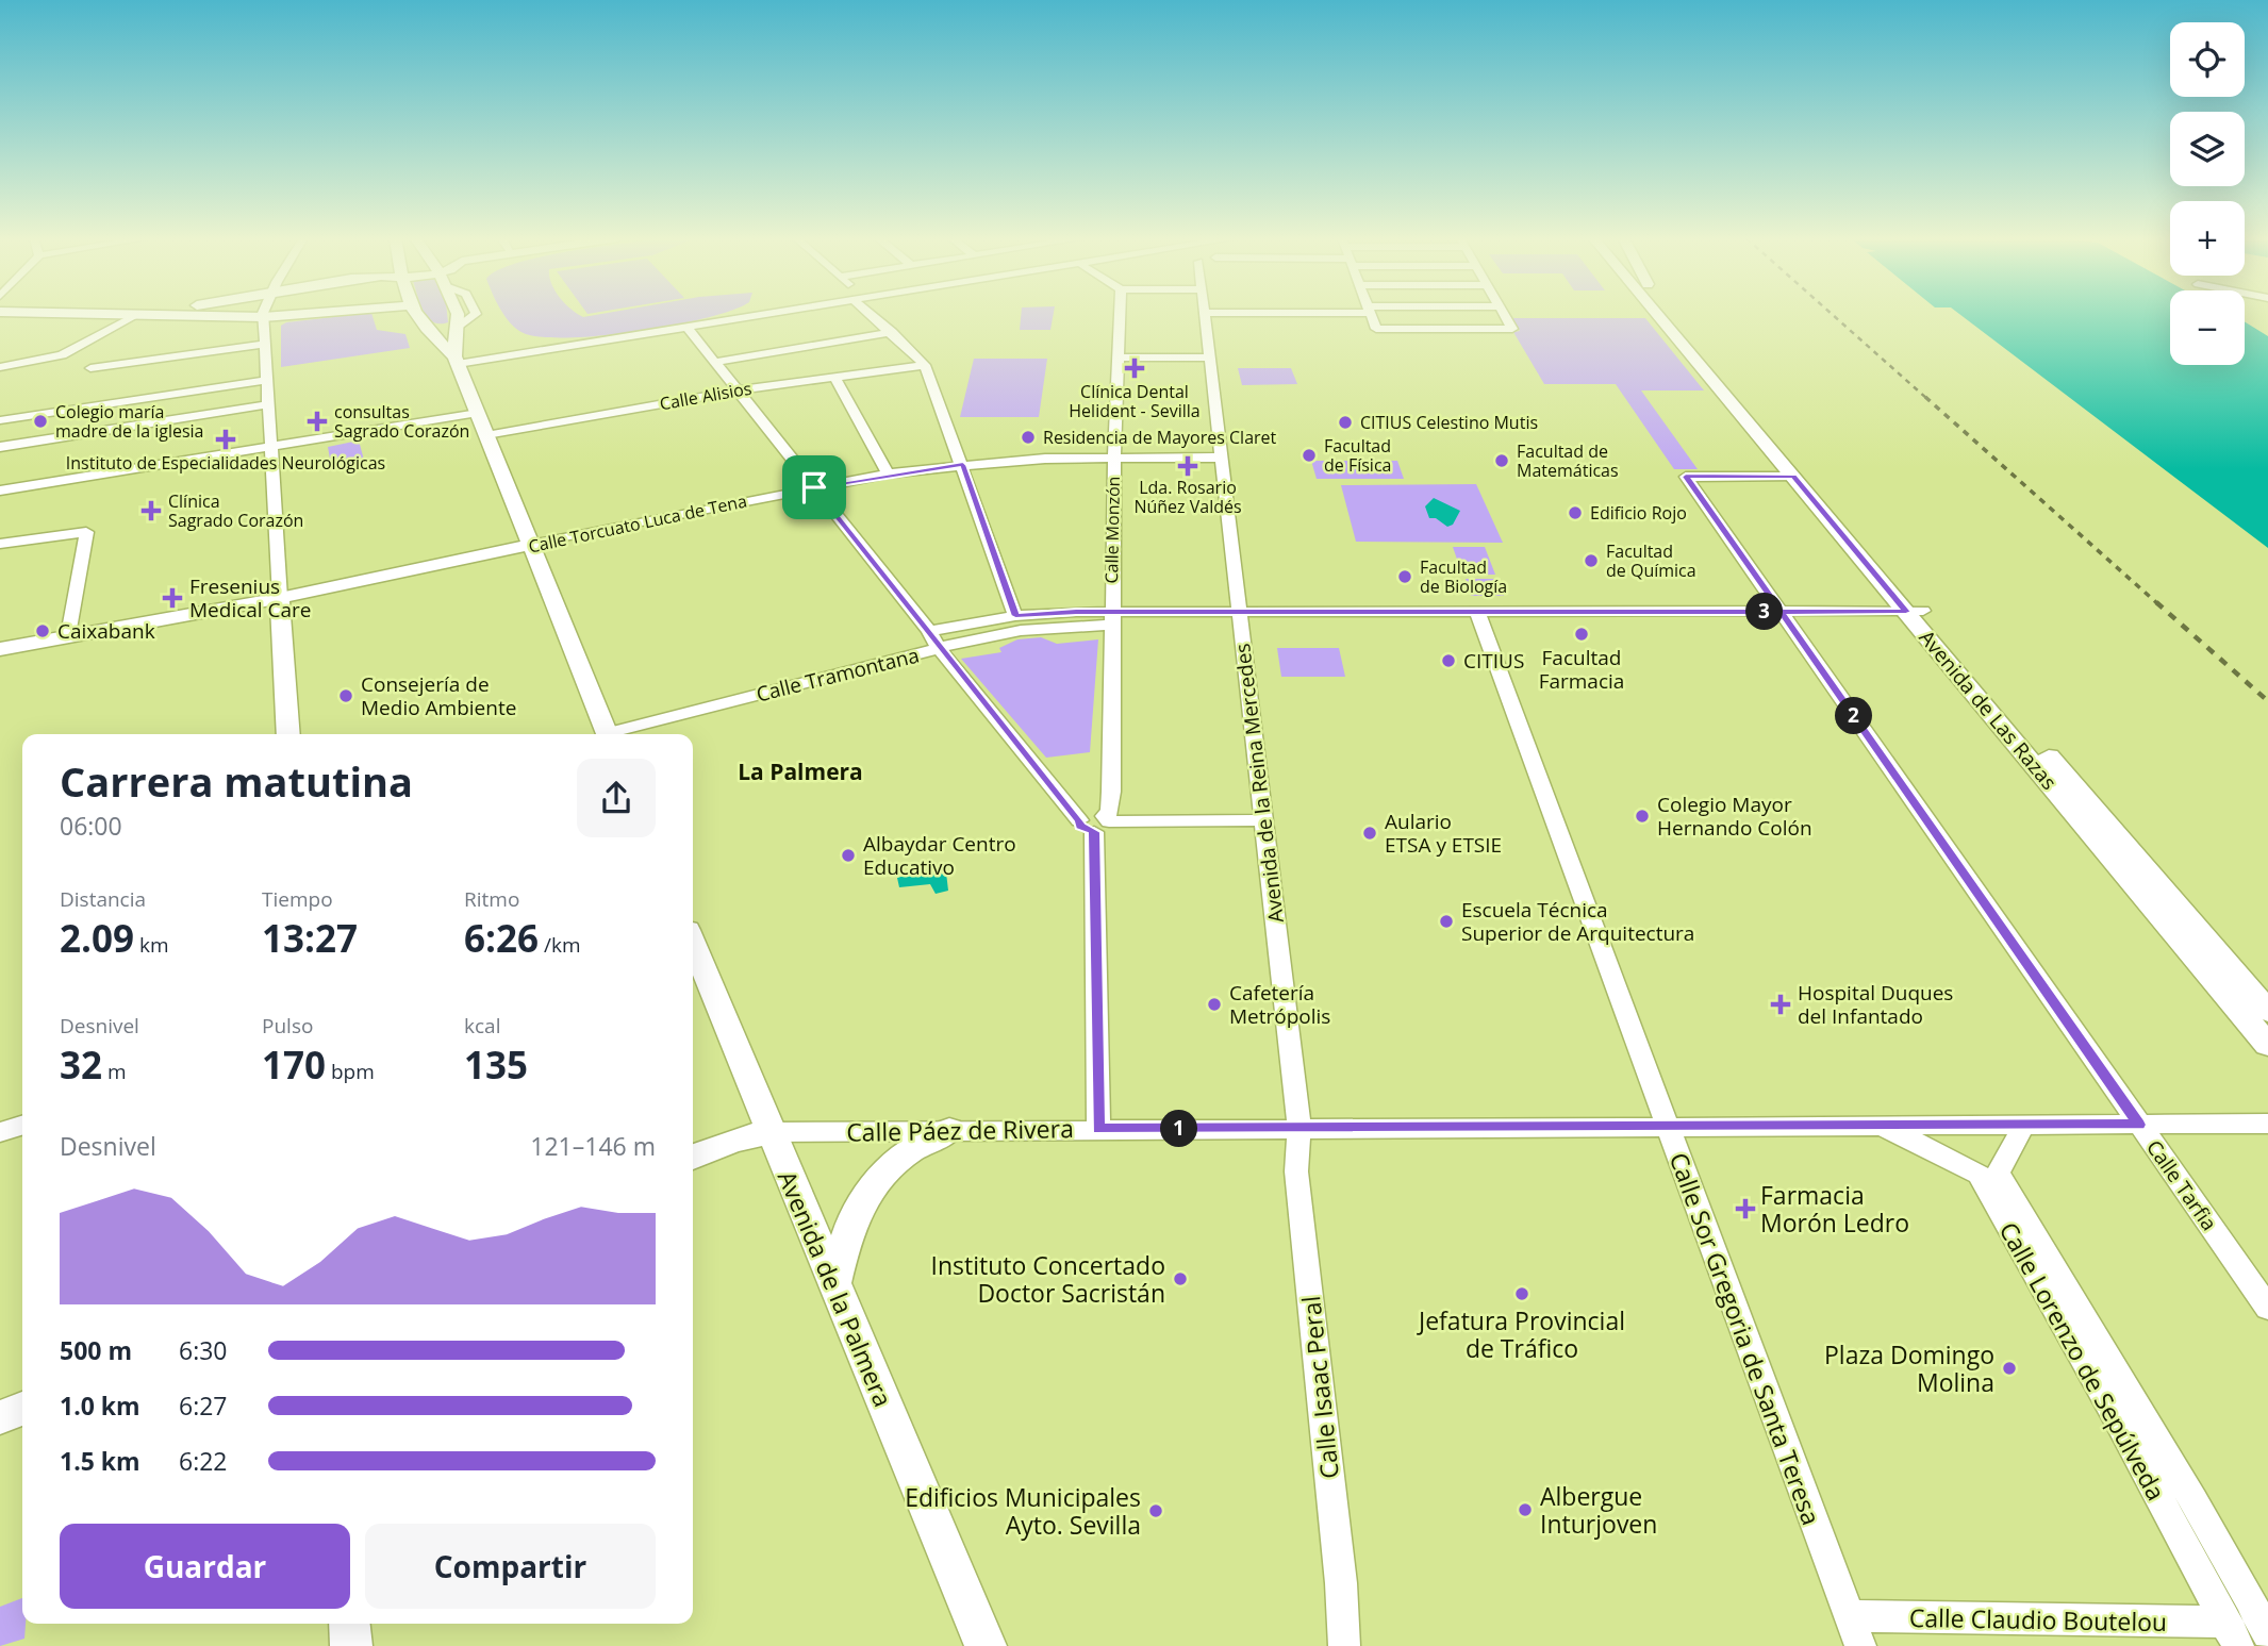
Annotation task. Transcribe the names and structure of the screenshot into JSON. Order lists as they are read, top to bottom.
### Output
{
  "streets": {
    "main road": ["Calle Torcuato Luca de Tena", "Avenida de Las Razas", "Avenida de la Palmera"],
    "street": [
      "Calle Alisios",
      "Calle Monzón",
      "Calle Tramontana",
      "Avenida de la Reina Mercedes",
      "Calle Páez de Rivera",
      "Calle Tarfia",
      "Calle Sor Gregoria de Santa Teresa",
      "Calle Lorenzo de Sepúlveda",
      "Calle Isaac Peral",
      "Calle Claudio Boutelou"
    ]
  },
  "crossings": [
    ["Calle Torcuato Luca de Tena", "Calle Monzón"],
    ["Calle Torcuato Luca de Tena", "Avenida de la Reina Mercedes"],
    ["Calle Monzón", "Calle Tramontana"],
    ["Calle Monzón", "Calle Páez de Rivera"],
    ["Calle Tramontana", "Avenida de Las Razas"],
    ["Calle Tramontana", "Avenida de la Reina Mercedes"],
    ["Calle Tramontana", "Calle Tarfia"],
    ["Calle Tramontana", "Calle Sor Gregoria de Santa Teresa"],
    ["Avenida de Las Razas", "Calle Tarfia"],
    ["Avenida de la Reina Mercedes", "Calle Páez de Rivera"],
    ["Avenida de la Reina Mercedes", "Calle Isaac Peral"],
    ["Calle Páez de Rivera", "Calle Tarfia"],
    ["Calle Páez de Rivera", "Avenida de la Palmera"],
    ["Calle Páez de Rivera", "Calle Sor Gregoria de Santa Teresa"],
    ["Calle Páez de Rivera", "Calle Lorenzo de Sepúlveda"],
    ["Calle Páez de Rivera", "Calle Isaac Peral"],
    ["Calle Sor Gregoria de Santa Teresa", "Calle Claudio Boutelou"],
    ["Calle Lorenzo de Sepúlveda", "Calle Claudio Boutelou"]
  ],
  "districts": ["La Palmera"],
  "places": {
    "health": [
      "Clínica Dental Helident - Sevilla",
      "consultas Sagrado Corazón",
      "Instituto de Especialidades Neurológicas",
      "Lda. Rosario Núñez Valdés",
      "Clínica Sagrado Corazón",
      "Fresenius Medical Care",
      "Hospital Duques del Infantado",
      "Farmacia Morón Ledro"
    ],
    "other": [
      "Colegio maría madre de la iglesia",
      "CITIUS Celestino Mutis",
      "Residencia de Mayores Claret",
      "Facultad de Física",
      "Facultad de Matemáticas",
      "Edificio Rojo",
      "Facultad de Química",
      "Facultad de Biología",
      "Caixabank",
      "Facultad Farmacia",
      "CITIUS",
      "Consejería de Medio Ambiente",
      "Colegio Mayor Hernando Colón",
      "Aulario ETSA y ETSIE",
      "Albaydar Centro Educativo",
      "Escuela Técnica Superior de Arquitectura",
      "Cafetería Metrópolis",
      "Instituto Concertado Doctor Sacristán",
      "Jefatura Provincial de Tráfico",
      "Plaza Domingo Molina",
      "Albergue Inturjoven",
      "Edificios Municipales Ayto. Sevilla"
    ]
  },
  "page": {
    "map_buttons": ["+", "−"],
    "pins": ["3", "2", "1"],
    "heading": ["Carrera matutina", "06:00"],
    "stats": [
      ["Distancia", "2.09 km"],
      ["Tiempo", "13:27"],
      ["Ritmo", "6:26 /km"],
      ["Desnivel", "32 m"],
      ["Pulso", "170 bpm"],
      ["kcal", "135"]
    ],
    "chart": ["Desnivel", "121–146 m"],
    "list": [
      {
        "name": "500 m",
        "note": "6:30"
      },
      {
        "name": "1.0 km",
        "note": "6:27"
      },
      {
        "name": "1.5 km",
        "note": "6:22"
      }
    ],
    "buttons": ["Guardar", "Compartir"]
  }
}
